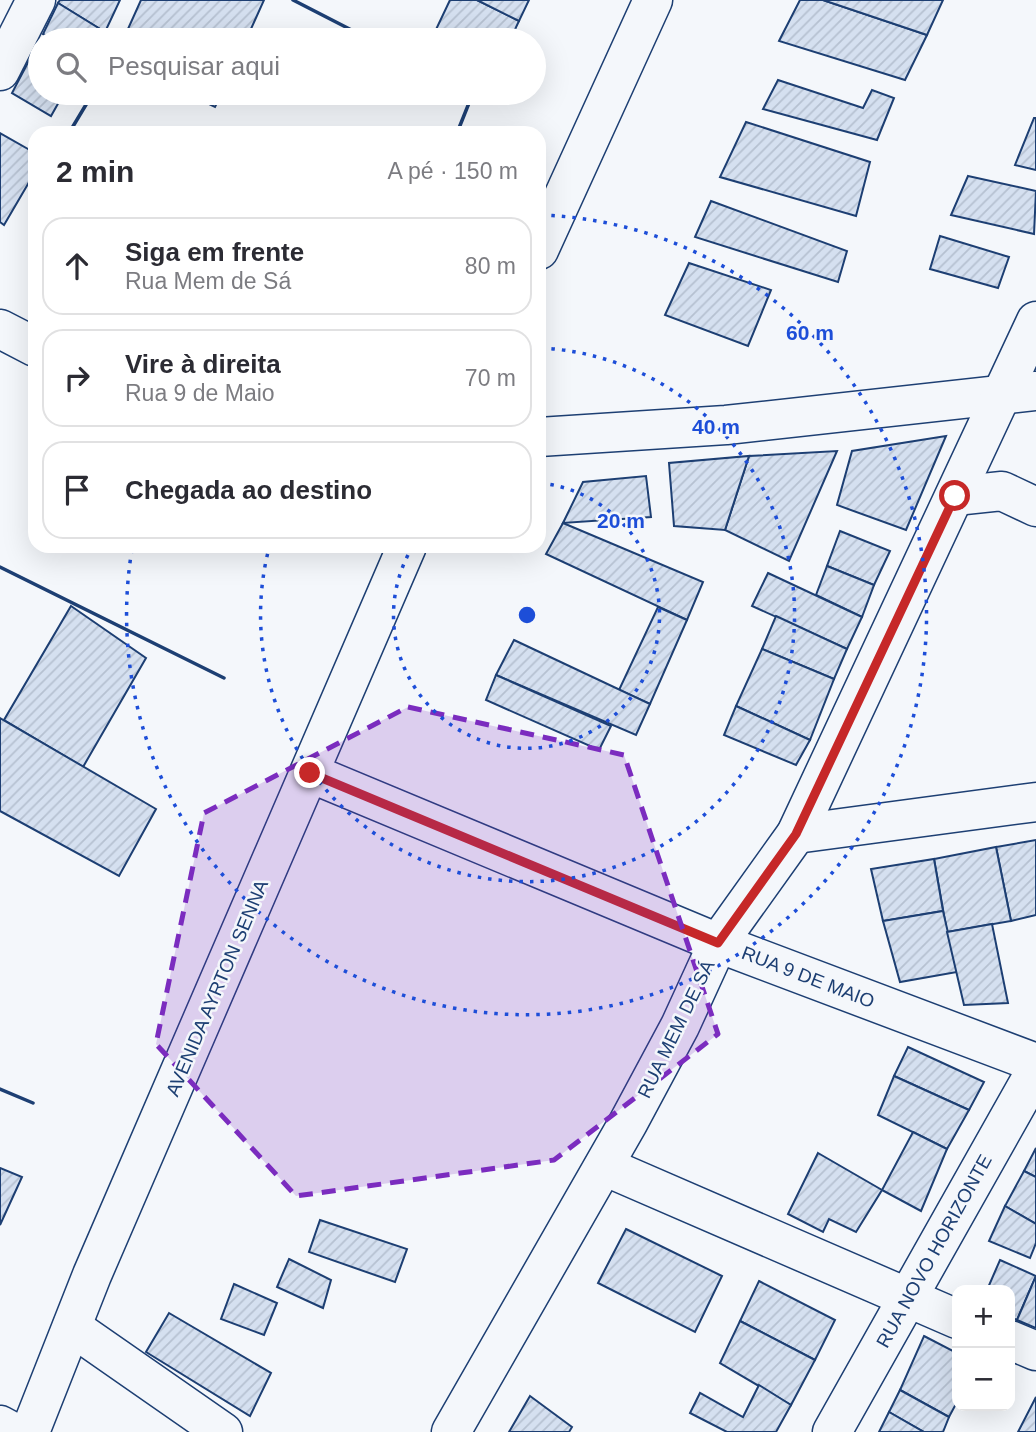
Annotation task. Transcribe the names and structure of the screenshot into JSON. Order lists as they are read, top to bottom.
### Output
{
  "streets": {
    "main road": [
      "RUA 9 DE MAIO",
      "AVENIDA AYRTON SENNA",
      "RUA MEM DE SÁ",
      "RUA NOVO HORIZONTE"
    ]
  },
  "crossings": [
    ["RUA 9 DE MAIO", "AVENIDA AYRTON SENNA"],
    ["RUA 9 DE MAIO", "RUA MEM DE SÁ"]
  ],
  "page": {
    "search": "Pesquisar aqui",
    "heading": ["2 min", "A pé · 150 m"],
    "list": [
      ["Siga em frente", "Rua Mem de Sá", "80 m"],
      ["Vire à direita", "Rua 9 de Maio", "70 m"],
      "Chegada ao destino"
    ],
    "map_buttons": ["+", "−"]
  },
  "rings": ["60 m", "40 m", "20 m"]
}
